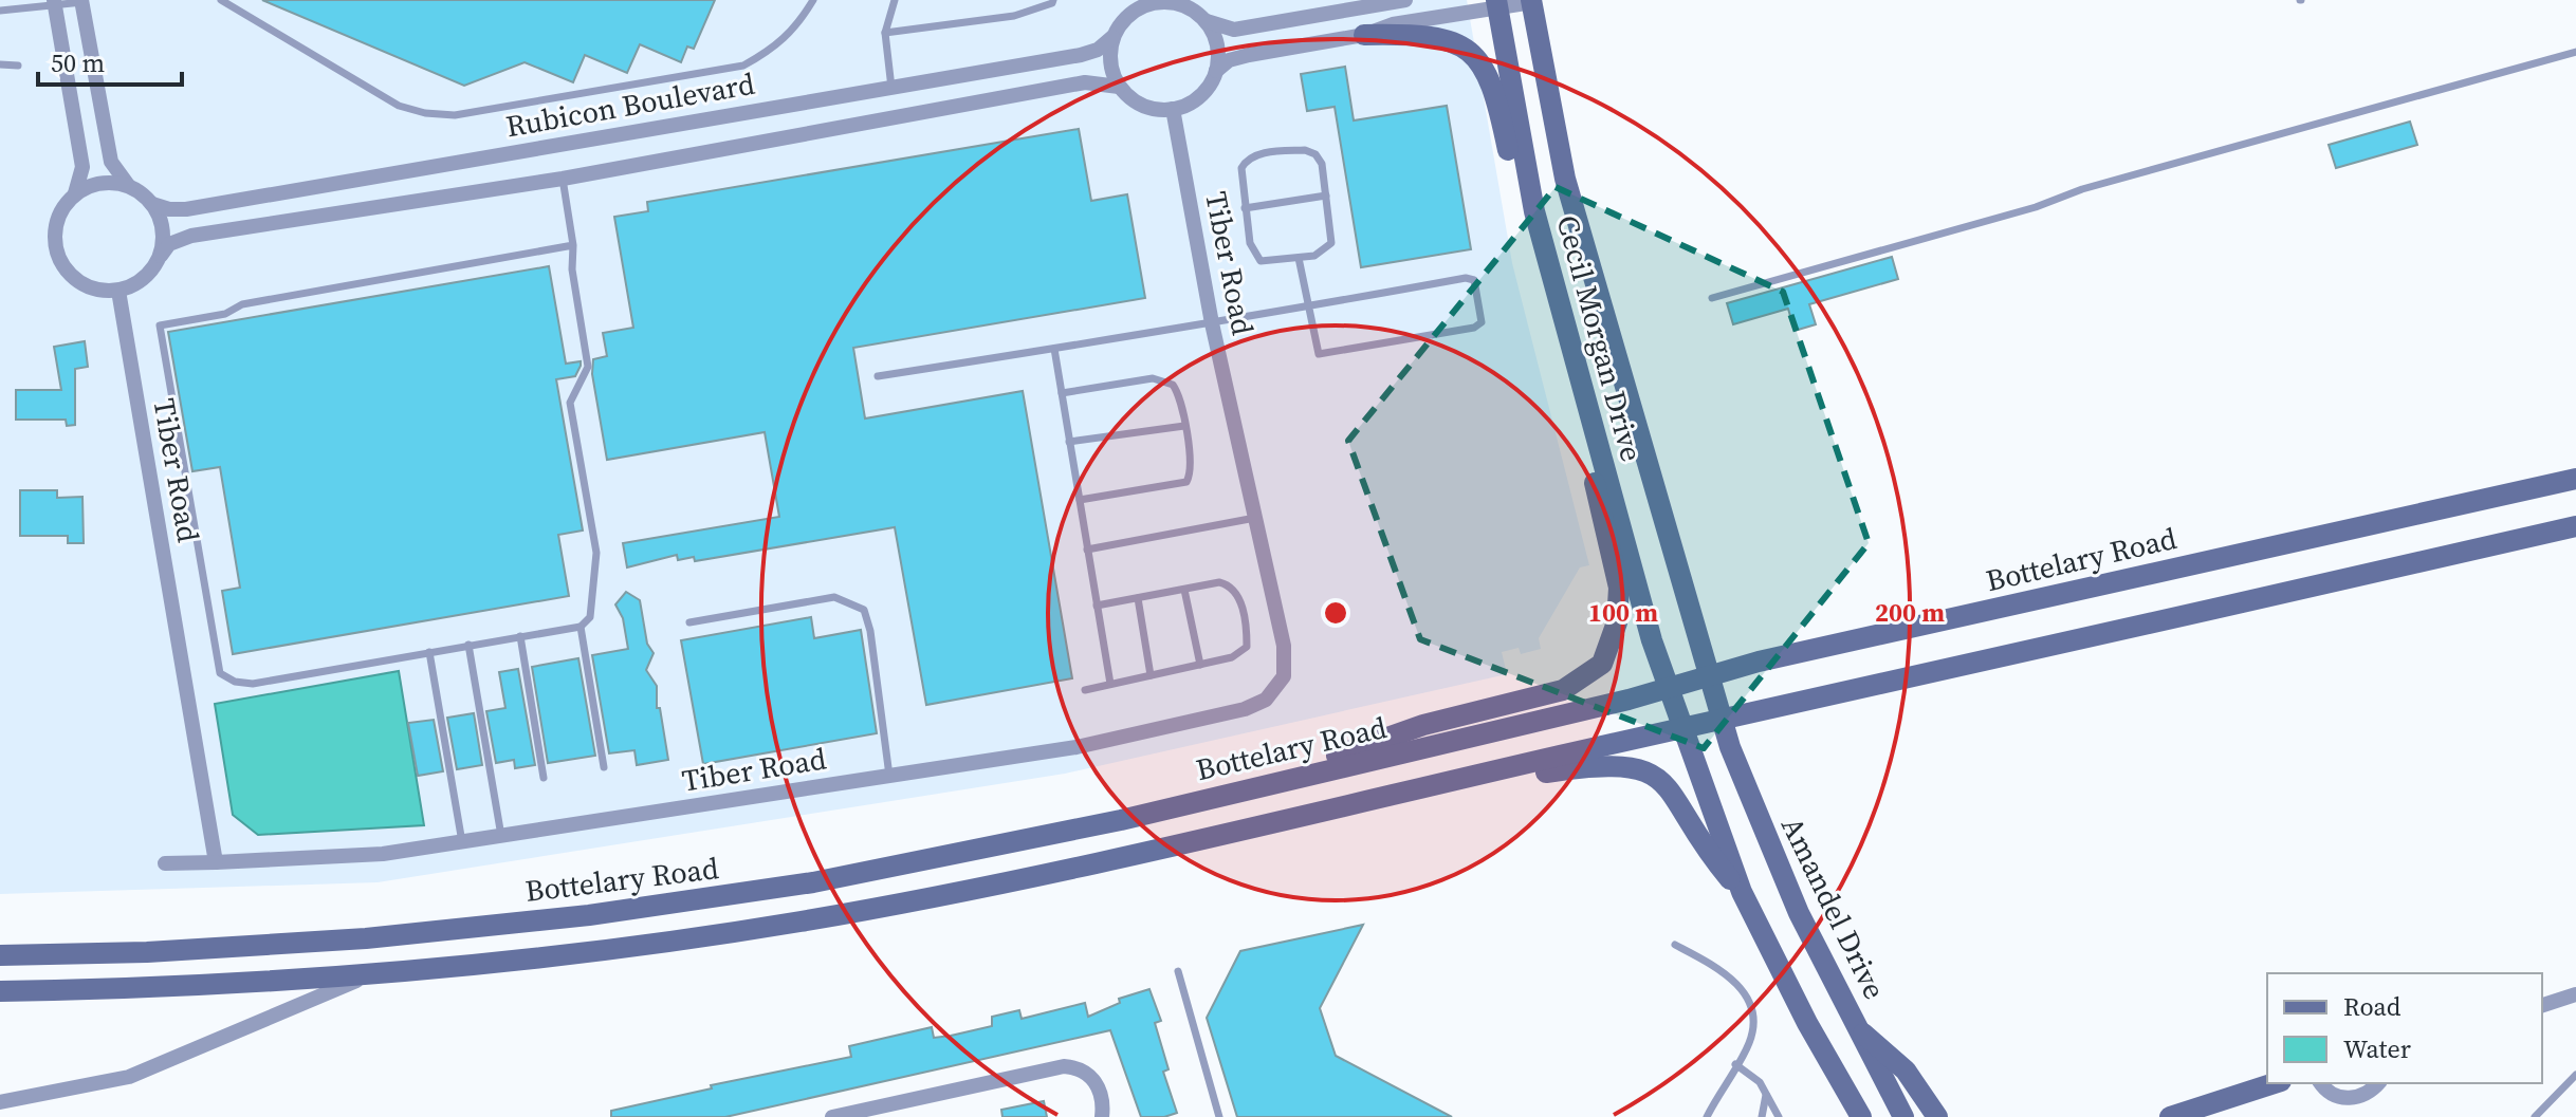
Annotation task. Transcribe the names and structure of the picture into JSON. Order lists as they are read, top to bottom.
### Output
{
  "streets": {
    "main road": ["Cecil Morgan Drive", "Bottelary Road", "Amandel Drive"],
    "street": ["Rubicon Boulevard", "Tiber Road"]
  },
  "crossings": [
    ["Rubicon Boulevard", "Tiber Road"],
    ["Cecil Morgan Drive", "Bottelary Road"],
    ["Cecil Morgan Drive", "Amandel Drive"]
  ],
  "legend": ["Road", "Water"],
  "scale_bar": "50 m",
  "rings": ["100 m", "200 m"]
}
